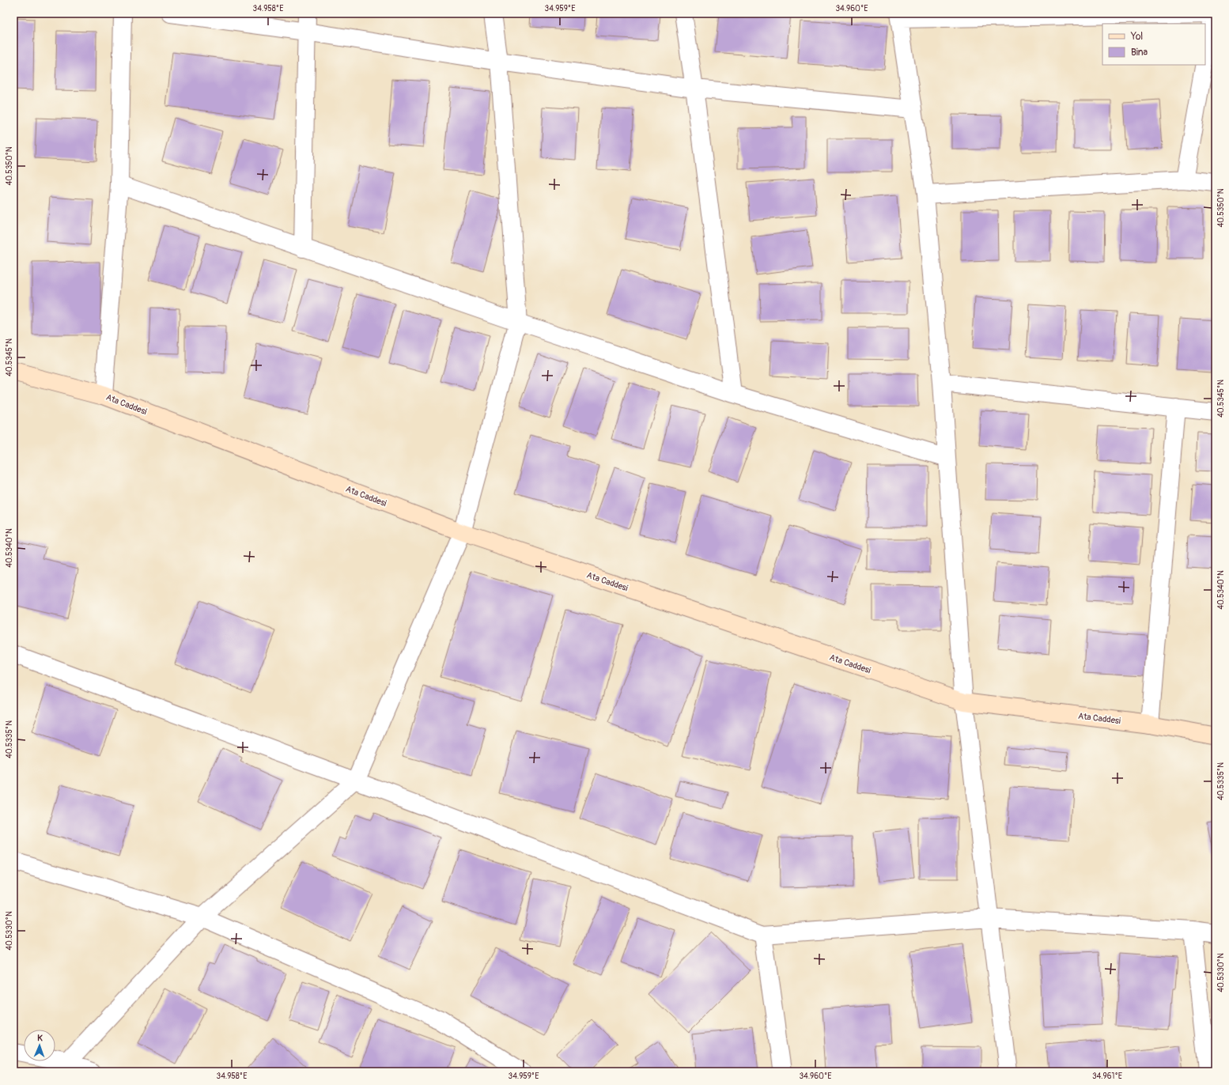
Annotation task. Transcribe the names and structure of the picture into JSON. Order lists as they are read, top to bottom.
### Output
{
  "streets": {
    "street": ["Ata Caddesi"]
  },
  "legend": ["Yol", "Bina"],
  "north": "top",
  "coordinates": [
    "34.958°E",
    "34.959°E",
    "34.960°E",
    "40.5350°N",
    "40.5345°N",
    "40.5340°N",
    "40.5335°N",
    "40.5330°N",
    "34.961°E"
  ]
}
